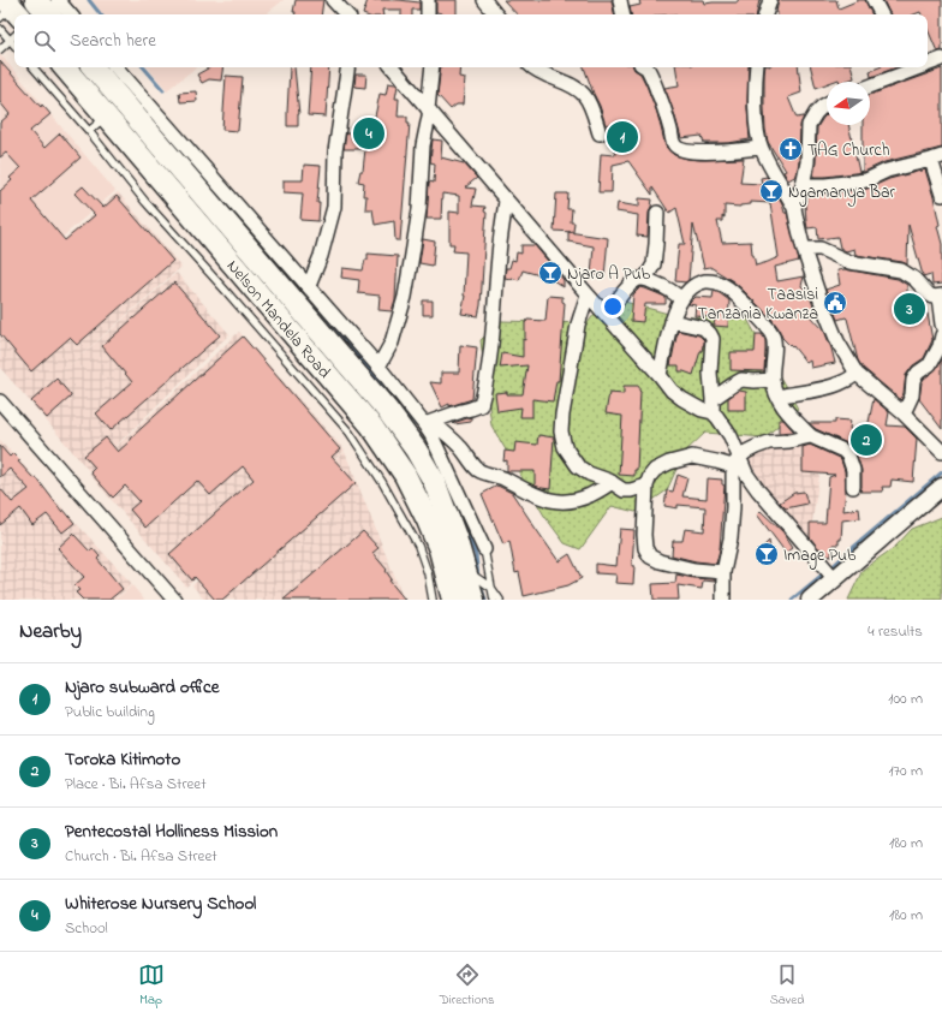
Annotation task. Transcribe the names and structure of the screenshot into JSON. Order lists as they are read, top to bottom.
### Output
{
  "streets": {
    "main road": ["Nelson Mandela Road"]
  },
  "places": {
    "church": ["TAG Church"],
    "bar": ["Ngamanya Bar", "Njaro A Pub", "Image Pub"],
    "public building": ["Taasisi Tanzania Kwanza"]
  },
  "north": "left",
  "page": {
    "search": "Search here",
    "pins": [
      "4",
      "1",
      "3",
      "2"
    ],
    "heading": ["Nearby", "4 results"],
    "list": [
      {
        "mark": "1",
        "name": "Njaro subward office",
        "note": "Public building",
        "value": "100 m"
      },
      {
        "mark": "2",
        "name": "Toroka Kitimoto",
        "note": "Place · Bi. Afsa Street",
        "value": "170 m"
      },
      {
        "mark": "3",
        "name": "Pentecostal Holliness Mission",
        "note": "Church · Bi. Afsa Street",
        "value": "180 m"
      },
      {
        "mark": "4",
        "name": "Whiterose Nursery School",
        "note": "School",
        "value": "180 m"
      }
    ],
    "nav": ["Map", "Directions", "Saved"]
  }
}
